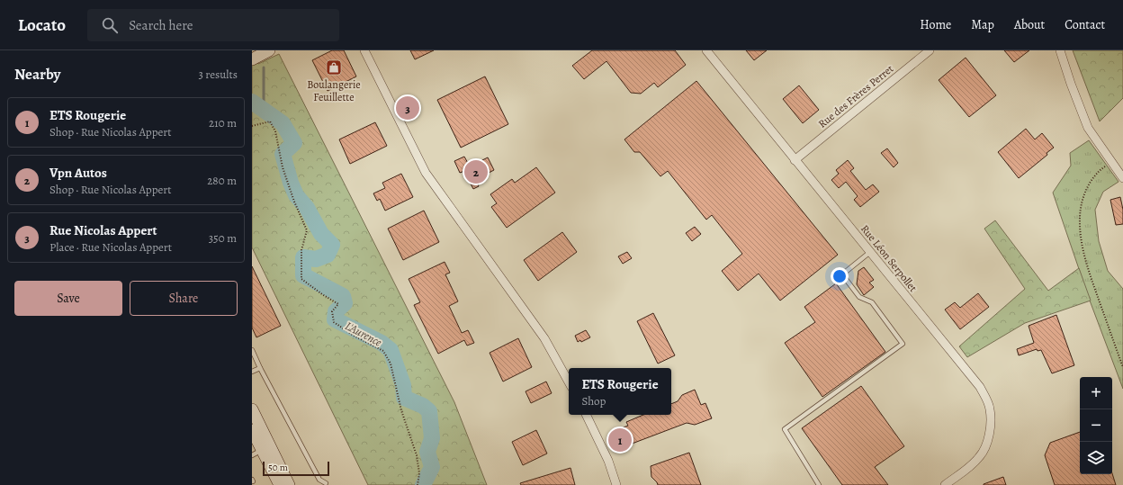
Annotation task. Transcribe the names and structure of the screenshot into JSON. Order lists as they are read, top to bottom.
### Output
{
  "streets": {
    "street": ["Rue des Frères Perret", "Rue Léon Serpollet"]
  },
  "crossings": [
    ["Rue des Frères Perret", "Rue Léon Serpollet"]
  ],
  "water": ["L'Aurence"],
  "places": {
    "shop": ["Boulangerie Feuillette"]
  },
  "scale_bar": "50 m",
  "page": {
    "header": "Locato",
    "search": "Search here",
    "nav": [
      "Home",
      "Map",
      "About",
      "Contact"
    ],
    "heading": ["Nearby", "3 results"],
    "pins": ["3", "2", "1"],
    "list": [
      {
        "mark": "1",
        "name": "ETS Rougerie",
        "note": "Shop · Rue Nicolas Appert",
        "value": "210 m"
      },
      {
        "mark": "2",
        "name": "Vpn Autos",
        "note": "Shop · Rue Nicolas Appert",
        "value": "280 m"
      },
      {
        "mark": "3",
        "name": "Rue Nicolas Appert",
        "note": "Place · Rue Nicolas Appert",
        "value": "350 m"
      }
    ],
    "buttons": ["Save", "Share"],
    "popup": ["ETS Rougerie", "Shop"],
    "map_buttons": ["+", "−"],
    "scale": "50 m"
  }
}
